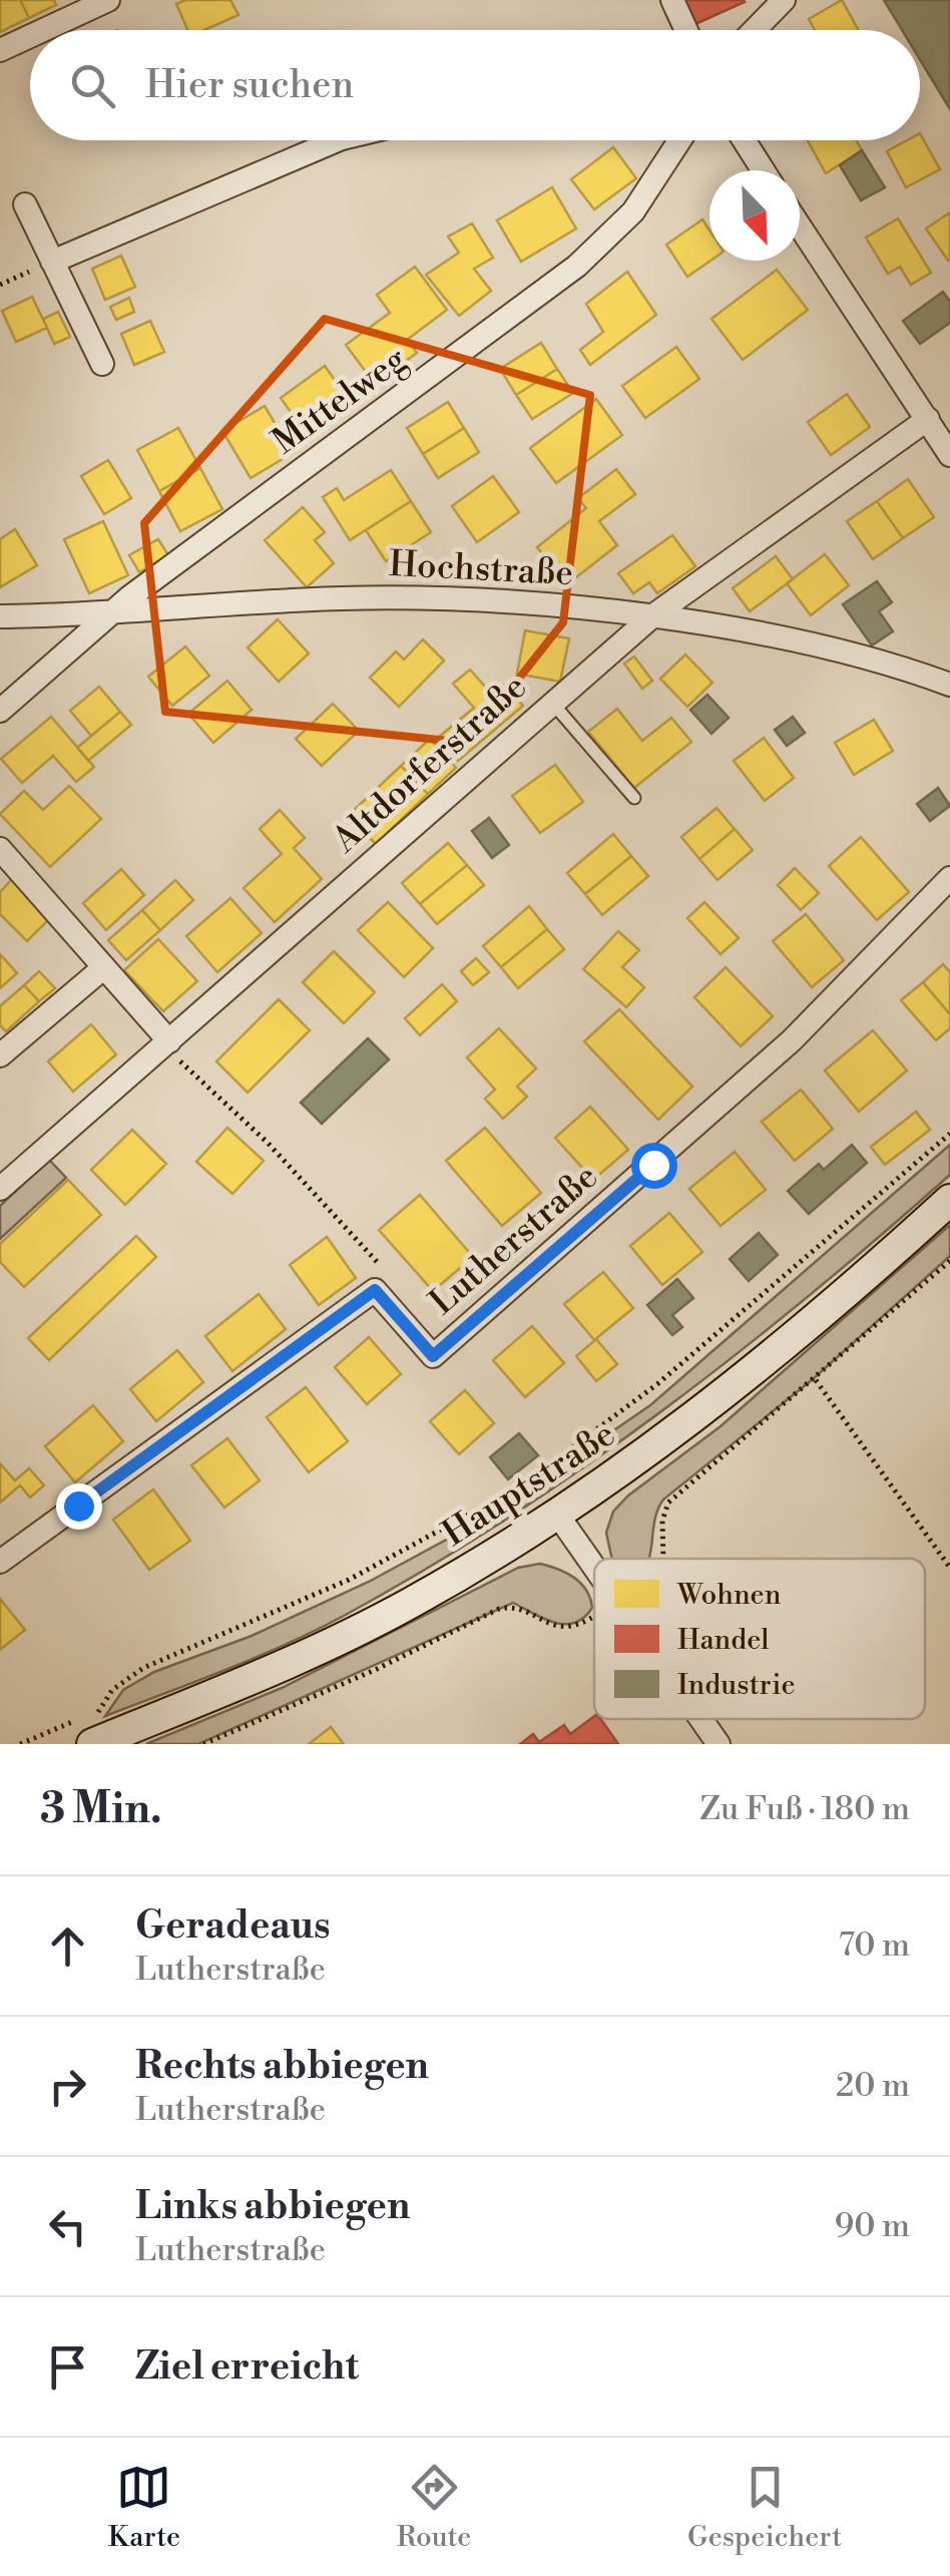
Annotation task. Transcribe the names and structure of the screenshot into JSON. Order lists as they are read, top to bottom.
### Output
{
  "streets": {
    "main road": ["Hauptstraße"],
    "street": [
      "Mittelweg",
      "Hochstraße",
      "Altdorferstraße",
      "Lutherstraße"
    ]
  },
  "crossings": [
    ["Mittelweg", "Hochstraße"],
    ["Hochstraße", "Altdorferstraße"]
  ],
  "legend": ["Wohnen", "Handel", "Industrie"],
  "north": "bottom right",
  "page": {
    "search": "Hier suchen",
    "heading": ["3 Min.", "Zu Fuß · 180 m"],
    "list": [
      ["Geradeaus", "Lutherstraße", "70 m"],
      ["Rechts abbiegen", "Lutherstraße", "20 m"],
      ["Links abbiegen", "Lutherstraße", "90 m"],
      "Ziel erreicht"
    ],
    "nav": ["Karte", "Route", "Gespeichert"]
  }
}
